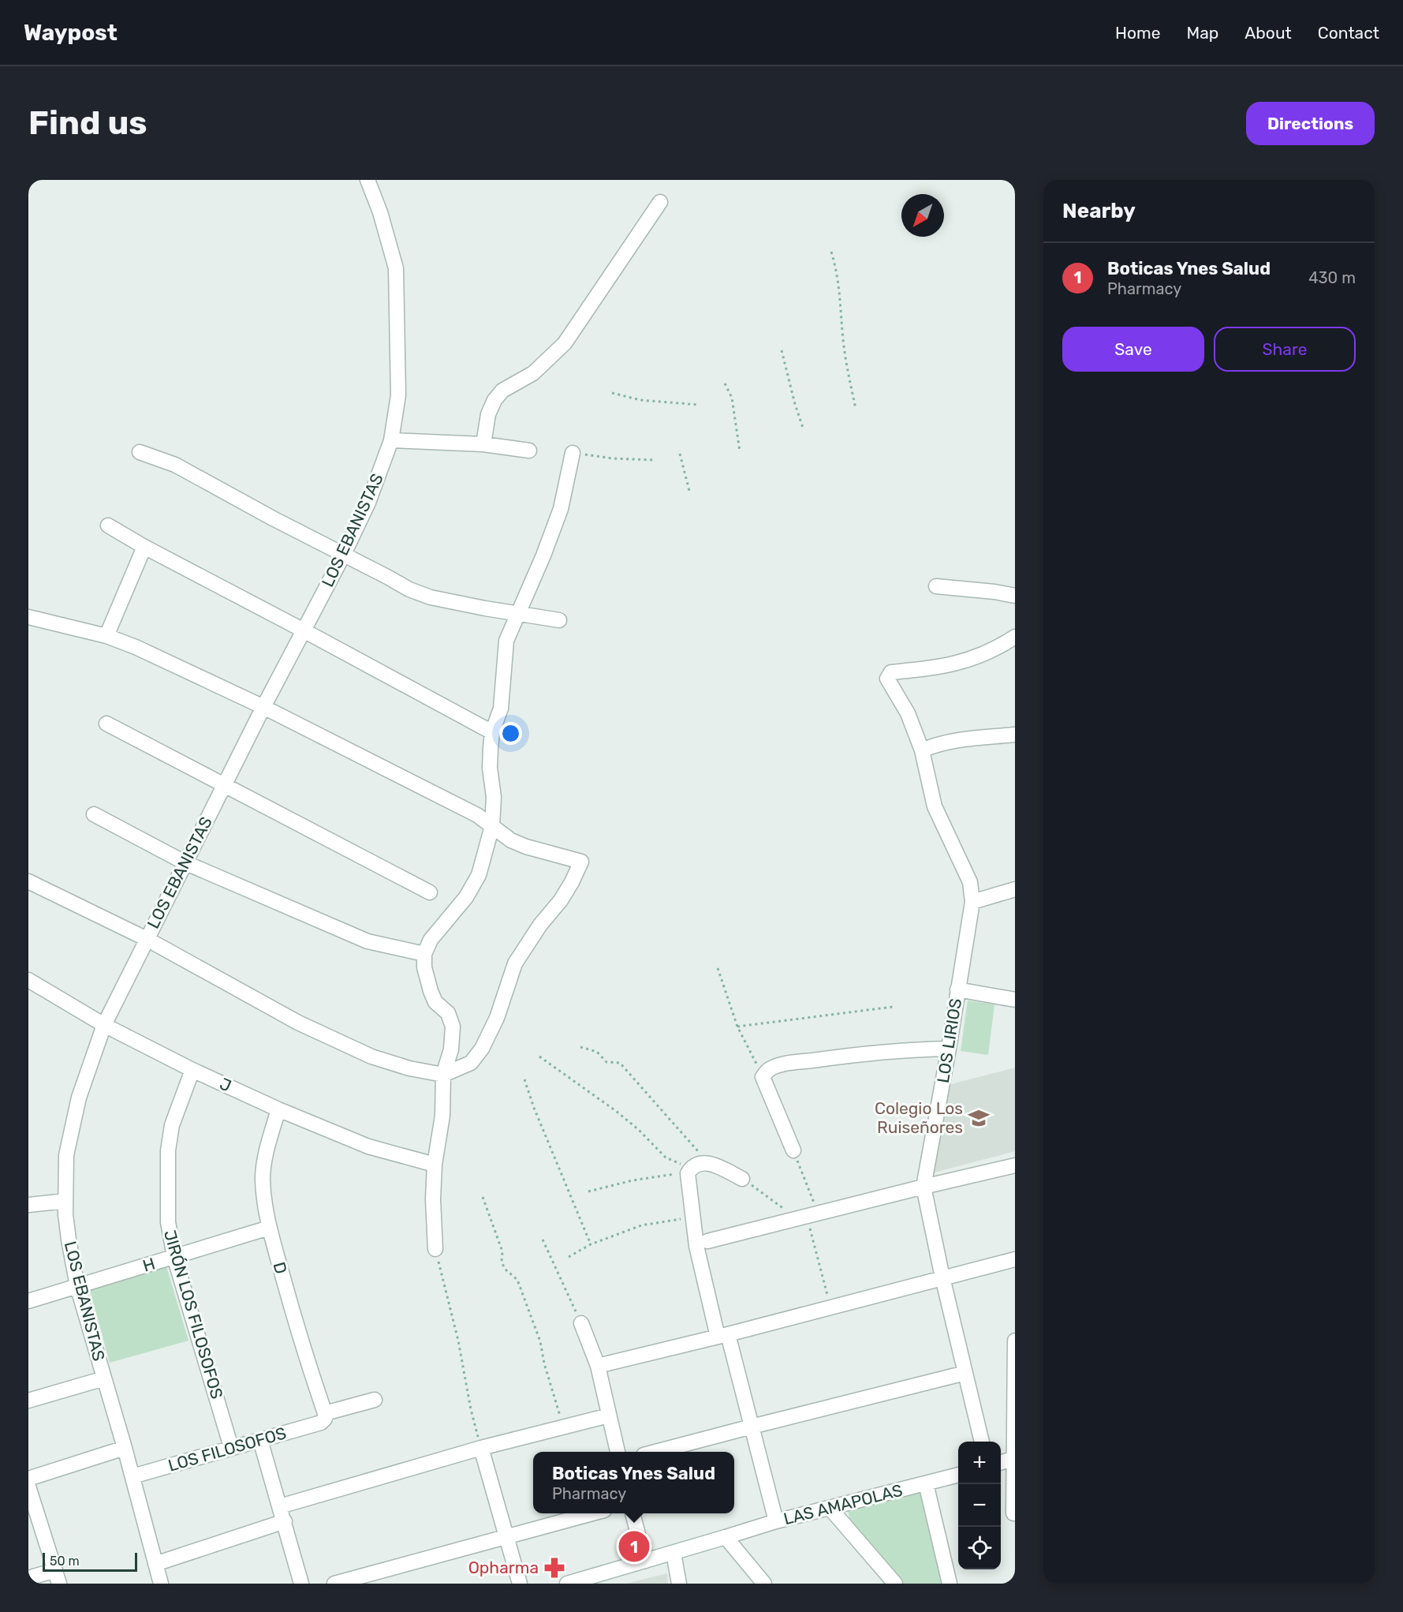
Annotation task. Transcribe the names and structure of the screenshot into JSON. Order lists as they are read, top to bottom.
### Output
{
  "streets": {
    "street": [
      "LOS EBANISTAS",
      "LOS LIRIOS",
      "J",
      "H",
      "D",
      "JIRÓN LOS FILOSOFOS",
      "LOS FILOSOFOS",
      "LAS AMAPOLAS"
    ]
  },
  "crossings": [
    ["LOS EBANISTAS", "J"],
    ["LOS EBANISTAS", "H"],
    ["LOS EBANISTAS", "LOS FILOSOFOS"],
    ["J", "D"],
    ["J", "JIRÓN LOS FILOSOFOS"],
    ["H", "D"],
    ["H", "JIRÓN LOS FILOSOFOS"],
    ["D", "LOS FILOSOFOS"],
    ["JIRÓN LOS FILOSOFOS", "LOS FILOSOFOS"]
  ],
  "places": {
    "school or university": ["Colegio Los Ruiseñores"],
    "pharmacy": ["Opharma"]
  },
  "scale_bar": "50 m",
  "north": "bottom left",
  "page": {
    "header": "Waypost",
    "nav": [
      "Home",
      "Map",
      "About",
      "Contact"
    ],
    "buttons": [
      "Directions",
      ["Save", "Share"]
    ],
    "title": "Find us",
    "heading": "Nearby",
    "list": [
      {
        "mark": "1",
        "name": "Boticas Ynes Salud",
        "note": "Pharmacy",
        "value": "430 m"
      }
    ],
    "map_buttons": ["+", "−"],
    "popup": ["Boticas Ynes Salud", "Pharmacy"],
    "pins": "1",
    "scale": "50 m"
  }
}
